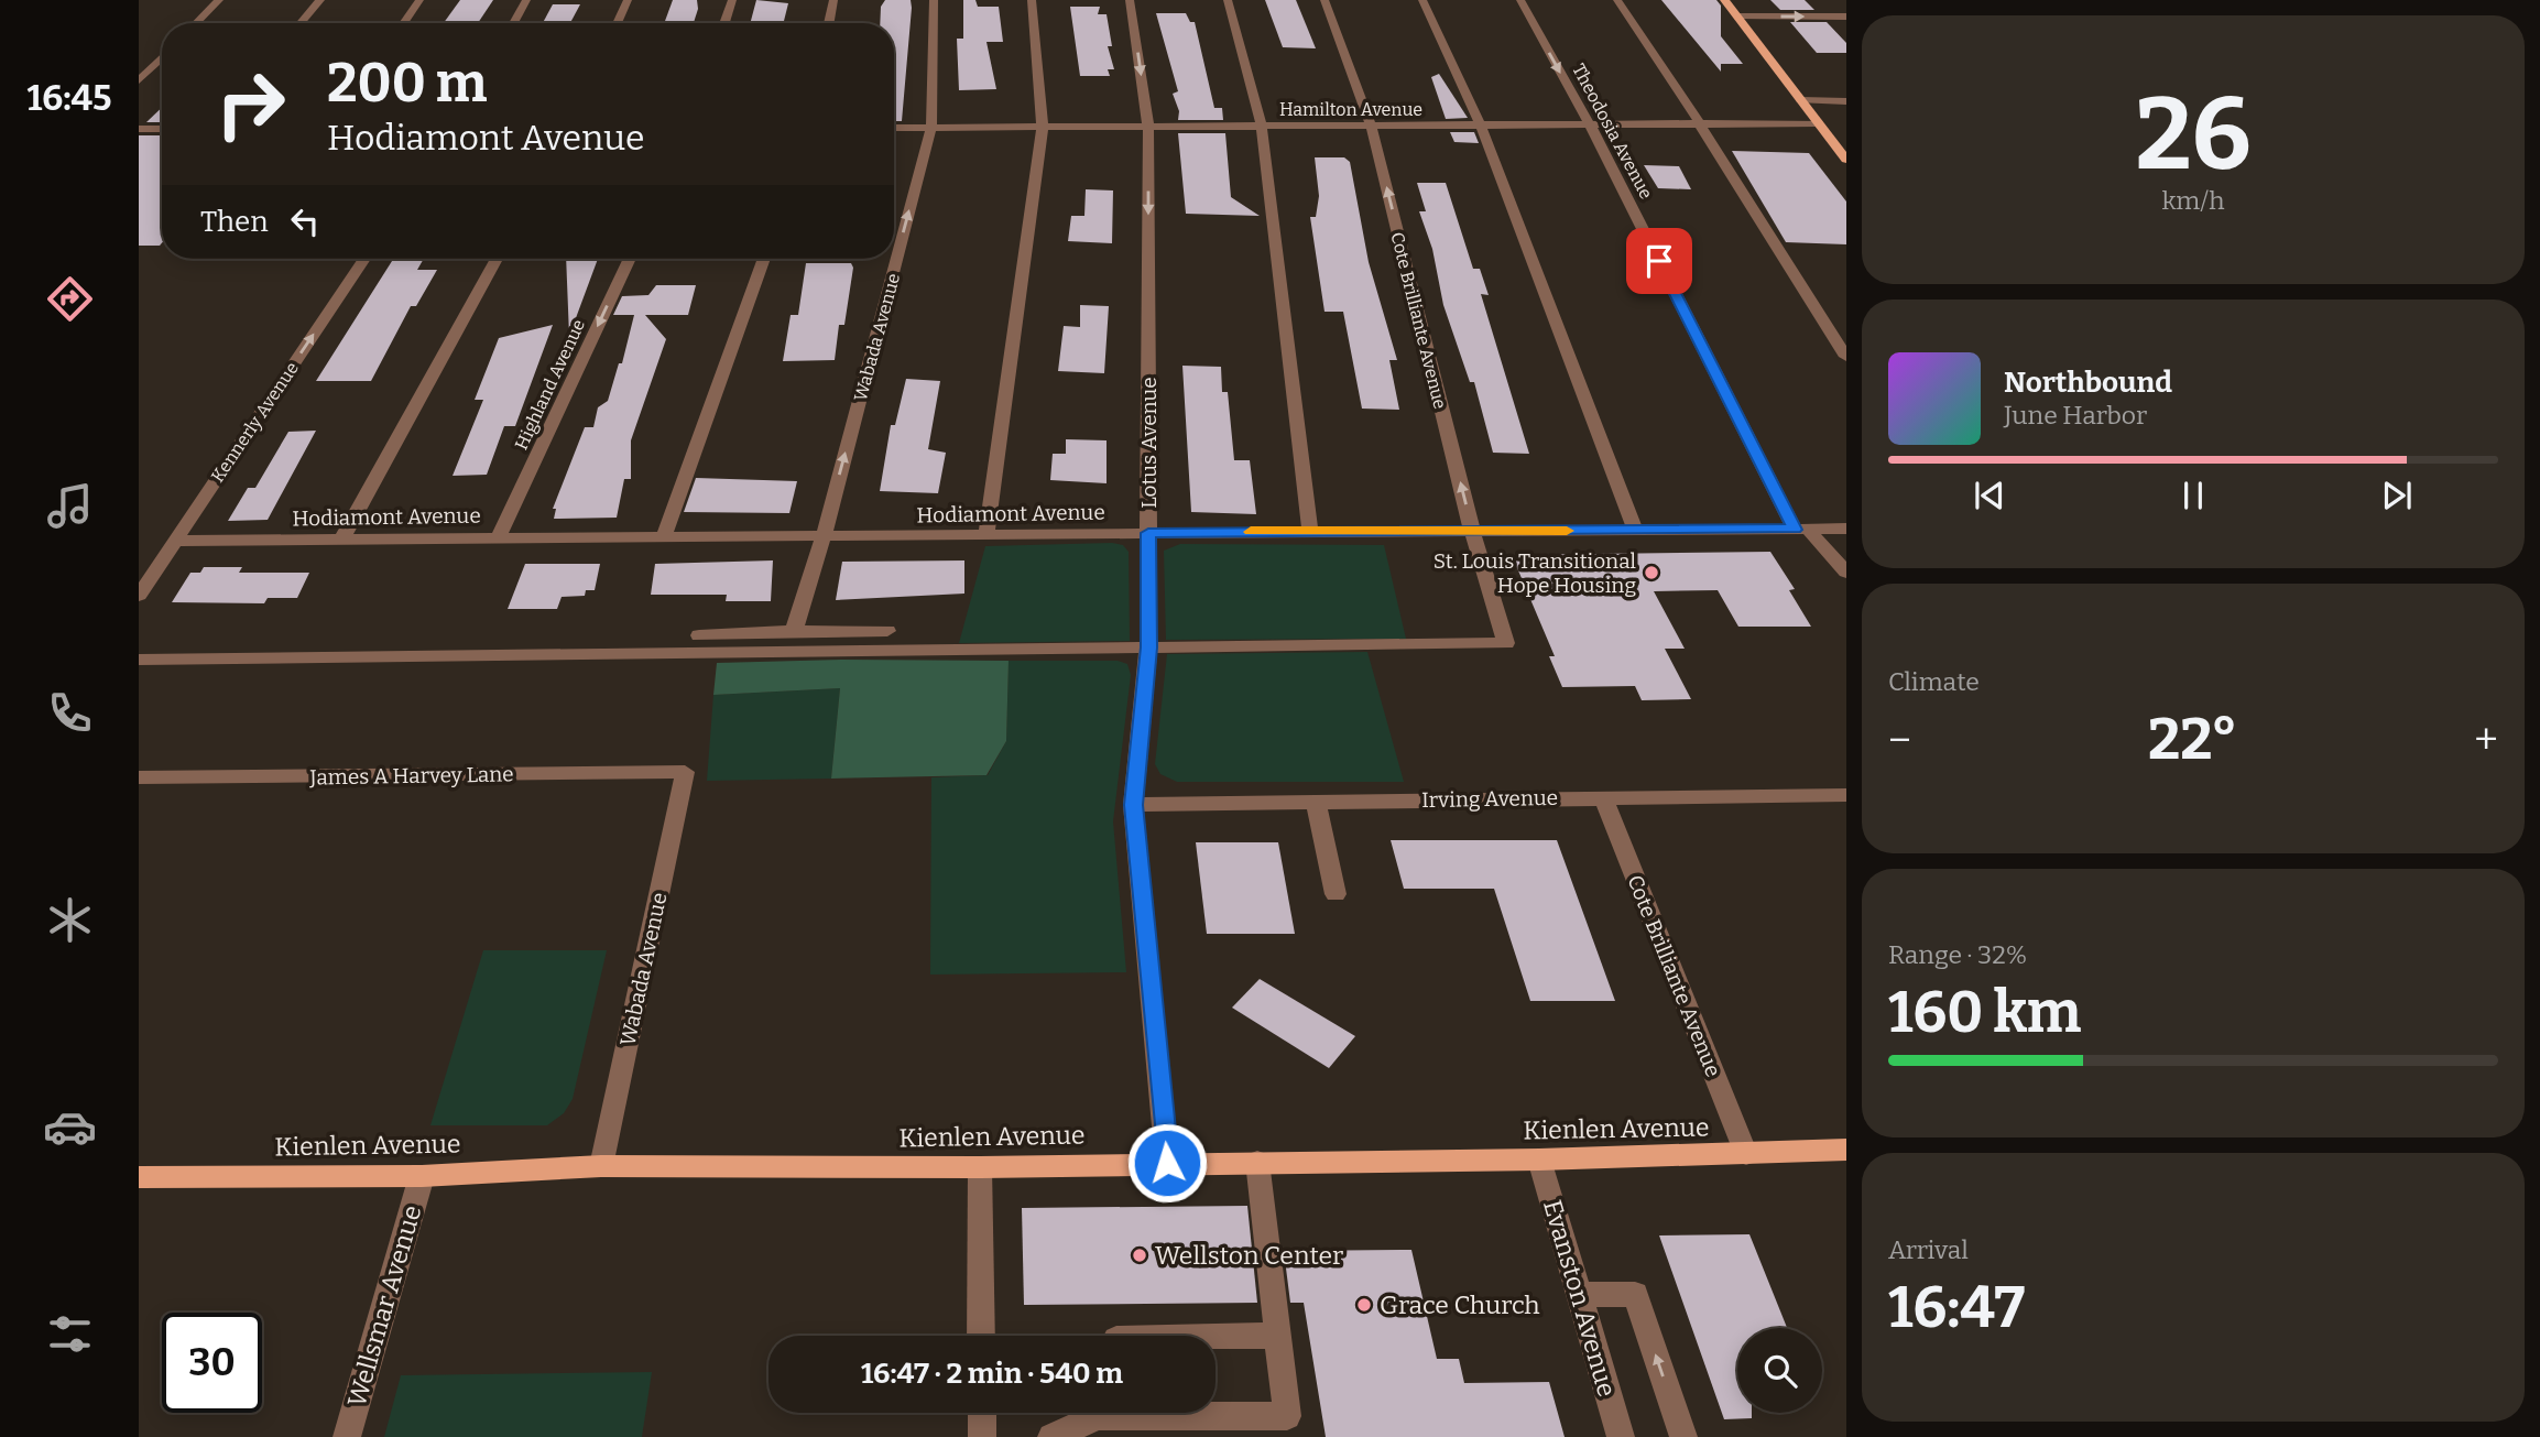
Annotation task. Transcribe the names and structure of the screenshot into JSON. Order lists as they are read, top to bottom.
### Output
{
  "streets": {
    "main road": ["Kienlen Avenue"],
    "street": [
      "Hamilton Avenue",
      "Theodosia Avenue",
      "Cote Brilliante Avenue",
      "Wabada Avenue",
      "Highland Avenue",
      "Kennerly Avenue",
      "Lotus Avenue",
      "Hodiamont Avenue",
      "James A Harvey Lane",
      "Irving Avenue",
      "Evanston Avenue",
      "Wellsmar Avenue"
    ]
  },
  "crossings": [
    ["Hamilton Avenue", "Theodosia Avenue"],
    ["Hamilton Avenue", "Cote Brilliante Avenue"],
    ["Hamilton Avenue", "Wabada Avenue"],
    ["Hamilton Avenue", "Lotus Avenue"],
    ["Theodosia Avenue", "Hodiamont Avenue"],
    ["Cote Brilliante Avenue", "Lotus Avenue"],
    ["Cote Brilliante Avenue", "Hodiamont Avenue"],
    ["Cote Brilliante Avenue", "Irving Avenue"],
    ["Cote Brilliante Avenue", "Kienlen Avenue"],
    ["Wabada Avenue", "Hodiamont Avenue"],
    ["Wabada Avenue", "James A Harvey Lane"],
    ["Wabada Avenue", "Kienlen Avenue"],
    ["Highland Avenue", "Hodiamont Avenue"],
    ["Kennerly Avenue", "Hodiamont Avenue"],
    ["Lotus Avenue", "Hodiamont Avenue"],
    ["Lotus Avenue", "Irving Avenue"],
    ["Lotus Avenue", "Kienlen Avenue"],
    ["Kienlen Avenue", "Evanston Avenue"],
    ["Kienlen Avenue", "Wellsmar Avenue"]
  ],
  "places": ["St. Louis Transitional Hope Housing", "Wellston Center", "Grace Church"],
  "page": {
    "tabs": "16:45",
    "tile": [
      ["26", "km/h"],
      "Climate",
      ["Range · 32%", "160 km"],
      ["Arrival", "16:47"]
    ],
    "turn": ["200 m", "Hodiamont Avenue"],
    "then": "Then",
    "song": ["Northbound", "June Harbor"],
    "heat": ["−", "22°", "+"],
    "limit": "30",
    "trip": "16:47 · 2 min · 540 m"
  }
}
